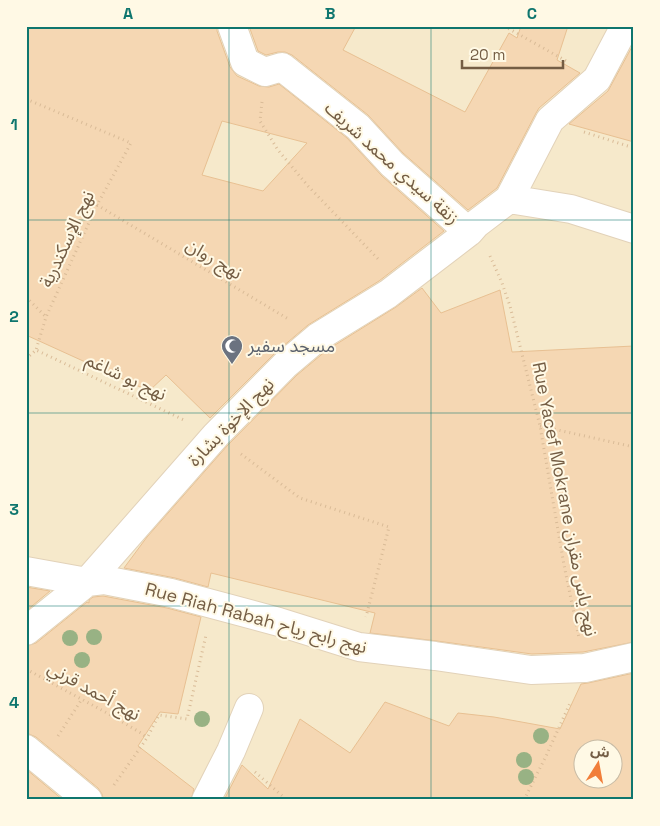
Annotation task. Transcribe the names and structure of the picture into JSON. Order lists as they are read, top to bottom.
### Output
{
  "streets": {
    "street": ["زنقة سيدي محمد شريف", "نهج الإخوة بشارة", "Rue Riah Rabah نهج رابح رياح"],
    "path": [
      "نهج الإسكندرية",
      "نهج روان",
      "نهج بو شاغم",
      "Rue Yacef Mokrane نهج ياس مقران",
      "نهج أحمد قرني"
    ]
  },
  "crossings": [
    ["زنقة سيدي محمد شريف", "نهج الإخوة بشارة"],
    ["زنقة سيدي محمد شريف", "Rue Yacef Mokrane نهج ياس مقران"],
    ["نهج الإسكندرية", "نهج روان"],
    ["نهج الإسكندرية", "نهج بو شاغم"],
    ["نهج روان", "نهج الإخوة بشارة"],
    ["نهج بو شاغم", "نهج الإخوة بشارة"],
    ["نهج بو شاغم", "Rue Riah Rabah نهج رابح رياح"],
    ["نهج الإخوة بشارة", "Rue Yacef Mokrane نهج ياس مقران"],
    ["نهج الإخوة بشارة", "Rue Riah Rabah نهج رابح رياح"],
    ["Rue Yacef Mokrane نهج ياس مقران", "Rue Riah Rabah نهج رابح رياح"]
  ],
  "places": {
    "mosque": ["مسجد سفير"]
  },
  "scale_bar": "20 m",
  "north": "top",
  "grid": {
    "columns": ["A", "B", "C"],
    "rows": [
      "1",
      "2",
      "3",
      "4"
    ]
  }
}
